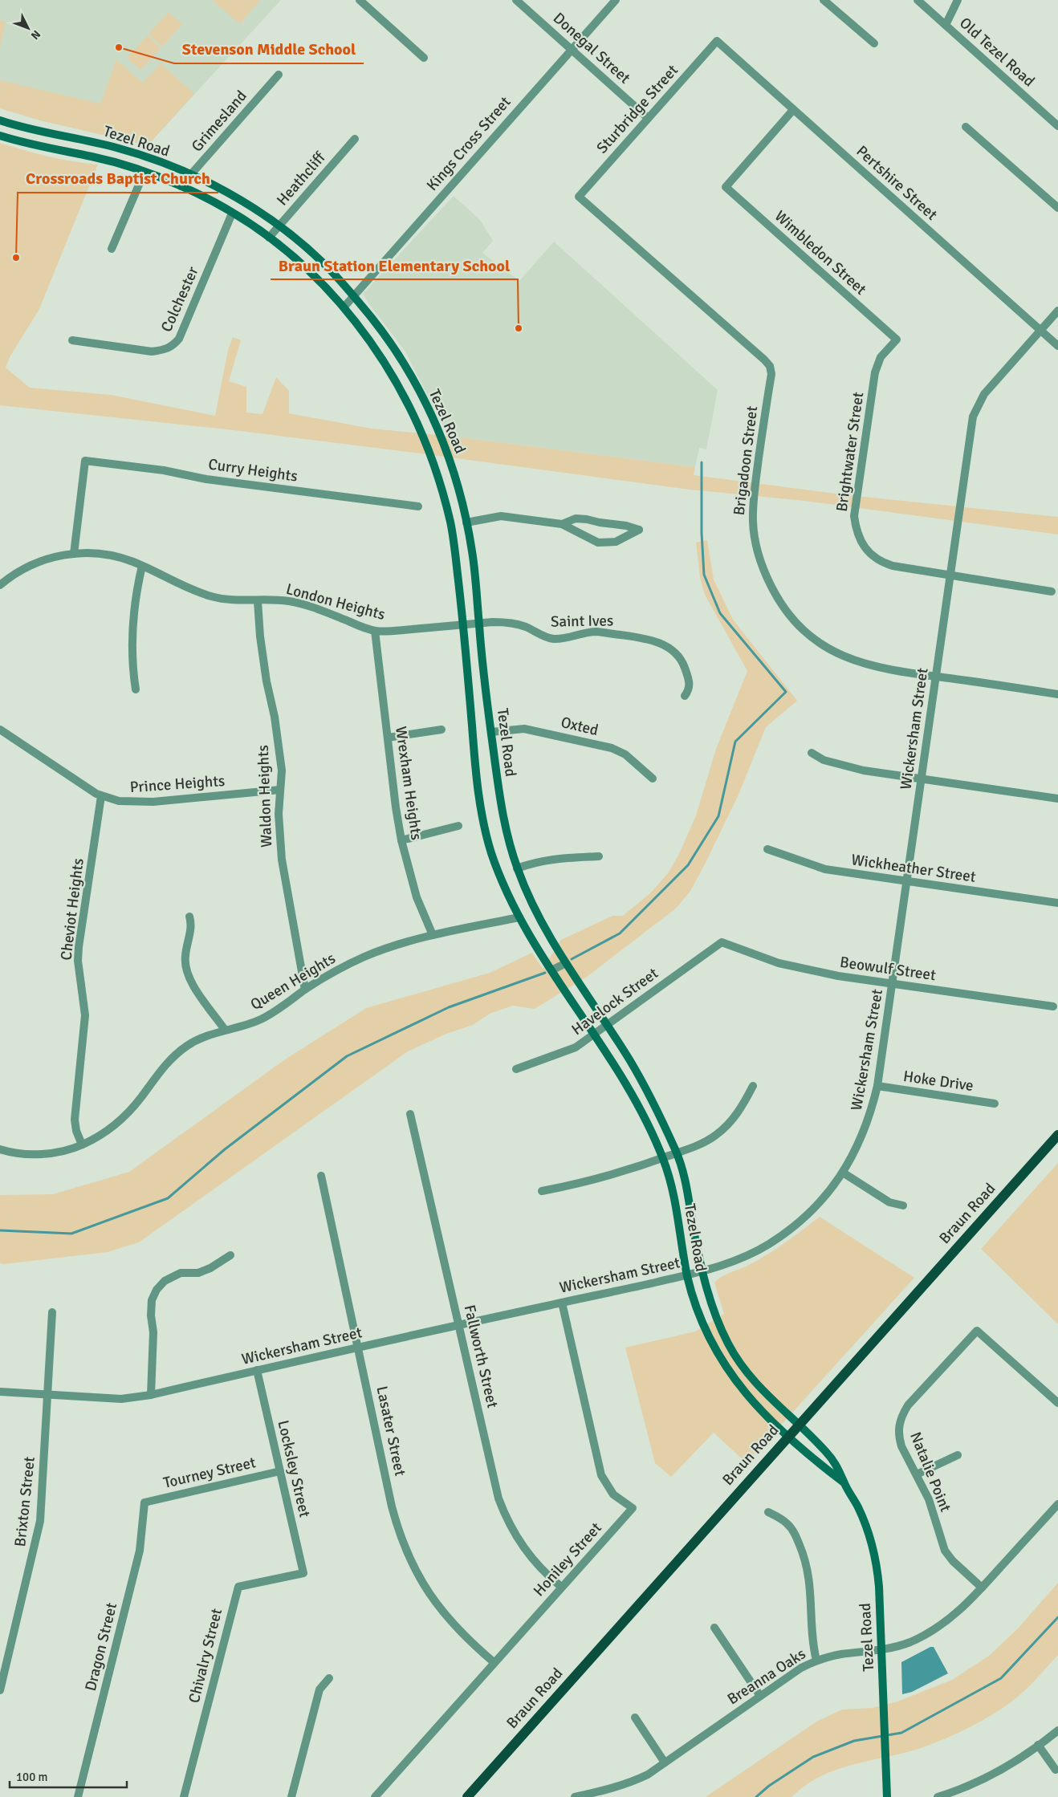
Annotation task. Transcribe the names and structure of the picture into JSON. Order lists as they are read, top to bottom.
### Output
{
  "streets": {
    "main road": ["Tezel Road", "Braun Road"],
    "street": [
      "Donegal Street",
      "Old Tezel Road",
      "Sturbridge Street",
      "Grimesland",
      "Kings Cross Street",
      "Heathcliff",
      "Pertshire Street",
      "Wimbledon Street",
      "Colchester",
      "Brightwater Street",
      "Brigadoon Street",
      "Curry Heights",
      "London Heights",
      "Saint Ives",
      "Oxted",
      "Wickersham Street",
      "Wrexham Heights",
      "Prince Heights",
      "Waldon Heights",
      "Wickheather Street",
      "Cheviot Heights",
      "Beowulf Street",
      "Queen Heights",
      "Havelock Street",
      "Hoke Drive",
      "Fallworth Street",
      "Lasater Street",
      "Locksley Street",
      "Natalie Point",
      "Tourney Street",
      "Brixton Street",
      "Honiley Street",
      "Dragon Street",
      "Chivalry Street",
      "Breanna Oaks"
    ]
  },
  "crossings": [
    ["Donegal Street", "Sturbridge Street"],
    ["Donegal Street", "Kings Cross Street"],
    ["Sturbridge Street", "Pertshire Street"],
    ["Sturbridge Street", "Brigadoon Street"],
    ["Grimesland", "Tezel Road"],
    ["Tezel Road", "Kings Cross Street"],
    ["Tezel Road", "Heathcliff"],
    ["Tezel Road", "Colchester"],
    ["Tezel Road", "London Heights"],
    ["Tezel Road", "Saint Ives"],
    ["Tezel Road", "Oxted"],
    ["Tezel Road", "Wickersham Street"],
    ["Tezel Road", "Queen Heights"],
    ["Tezel Road", "Havelock Street"],
    ["Tezel Road", "Braun Road"],
    ["Tezel Road", "Breanna Oaks"],
    ["Pertshire Street", "Wimbledon Street"],
    ["Pertshire Street", "Wickersham Street"],
    ["Wimbledon Street", "Brightwater Street"],
    ["Brightwater Street", "Wickersham Street"],
    ["Brigadoon Street", "Wickersham Street"],
    ["Curry Heights", "London Heights"],
    ["London Heights", "Saint Ives"],
    ["London Heights", "Wrexham Heights"],
    ["London Heights", "Waldon Heights"],
    ["Wickersham Street", "Wickheather Street"],
    ["Wickersham Street", "Beowulf Street"],
    ["Wickersham Street", "Hoke Drive"],
    ["Wickersham Street", "Fallworth Street"],
    ["Wickersham Street", "Lasater Street"],
    ["Wickersham Street", "Locksley Street"],
    ["Wickersham Street", "Brixton Street"],
    ["Wickersham Street", "Honiley Street"],
    ["Wrexham Heights", "Queen Heights"],
    ["Prince Heights", "Waldon Heights"],
    ["Prince Heights", "Cheviot Heights"],
    ["Waldon Heights", "Queen Heights"],
    ["Cheviot Heights", "Queen Heights"],
    ["Beowulf Street", "Havelock Street"],
    ["Fallworth Street", "Honiley Street"],
    ["Lasater Street", "Honiley Street"],
    ["Locksley Street", "Tourney Street"],
    ["Locksley Street", "Chivalry Street"],
    ["Natalie Point", "Breanna Oaks"],
    ["Tourney Street", "Dragon Street"]
  ],
  "places": ["Stevenson Middle School", "Crossroads Baptist Church", "Braun Station Elementary School"],
  "scale_bar": "100 m",
  "north": "bottom right"
}
